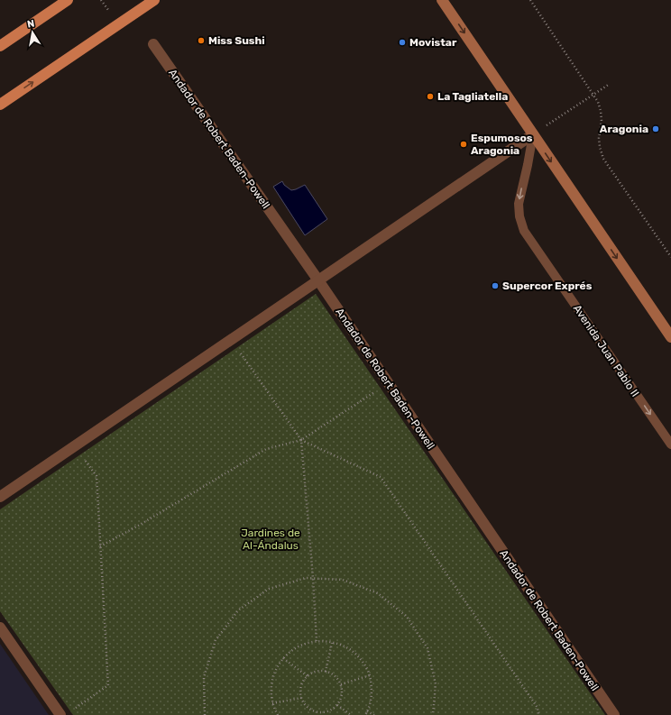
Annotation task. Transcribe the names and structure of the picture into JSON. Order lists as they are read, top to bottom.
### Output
{
  "streets": {
    "street": ["Andador de Robert Baden-Powell"],
    "lane": ["Avenida Juan Pablo II"]
  },
  "one_way": ["Avenida Juan Pablo II"],
  "parks": ["Jardines de Al-Ándalus"],
  "places": [
    "Miss Sushi",
    "Movistar",
    "La Tagliatella",
    "Aragonia",
    "Espumosos Aragonia",
    "Supercor Exprés"
  ],
  "north": "top"
}
